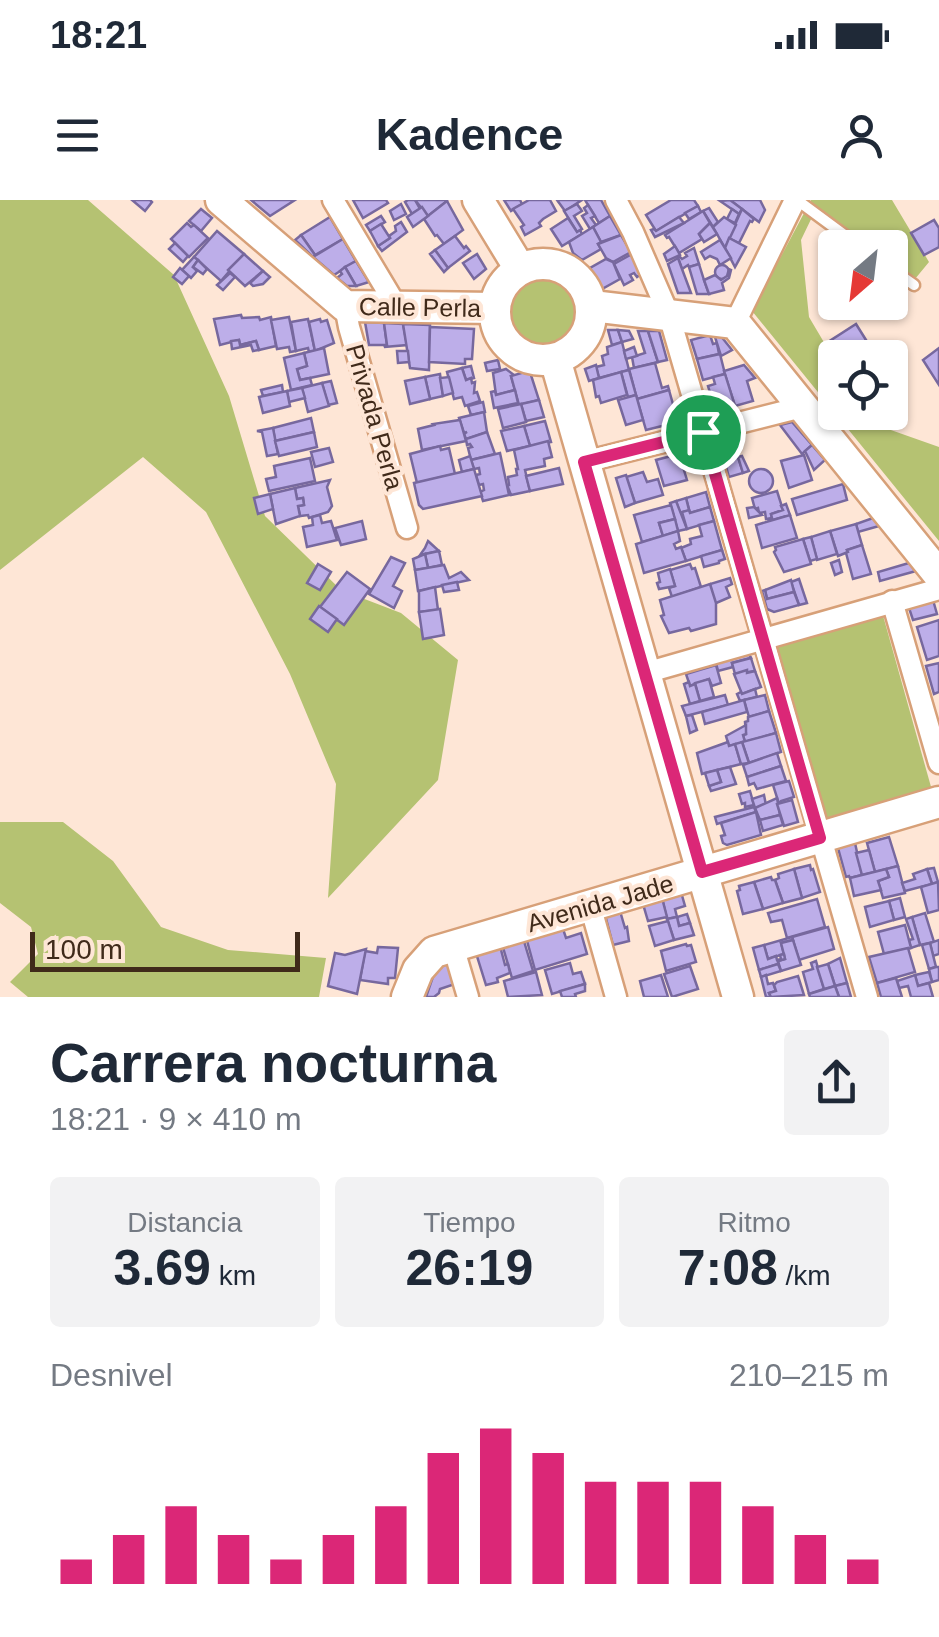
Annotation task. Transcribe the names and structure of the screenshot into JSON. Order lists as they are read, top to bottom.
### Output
{
  "streets": {
    "street": ["Calle Perla", "Privada Perla", "Avenida Jade"]
  },
  "crossings": [
    ["Calle Perla", "Privada Perla"]
  ],
  "scale_bar": "100 m",
  "north": "bottom left",
  "page": {
    "status": "18:21",
    "header": "Kadence",
    "scale": "100 m",
    "heading": ["Carrera nocturna", "18:21 · 9 × 410 m"],
    "stats": [
      ["Distancia", "3.69 km"],
      ["Tiempo", "26:19"],
      ["Ritmo", "7:08 /km"]
    ],
    "chart": ["Desnivel", "210–215 m"]
  }
}
